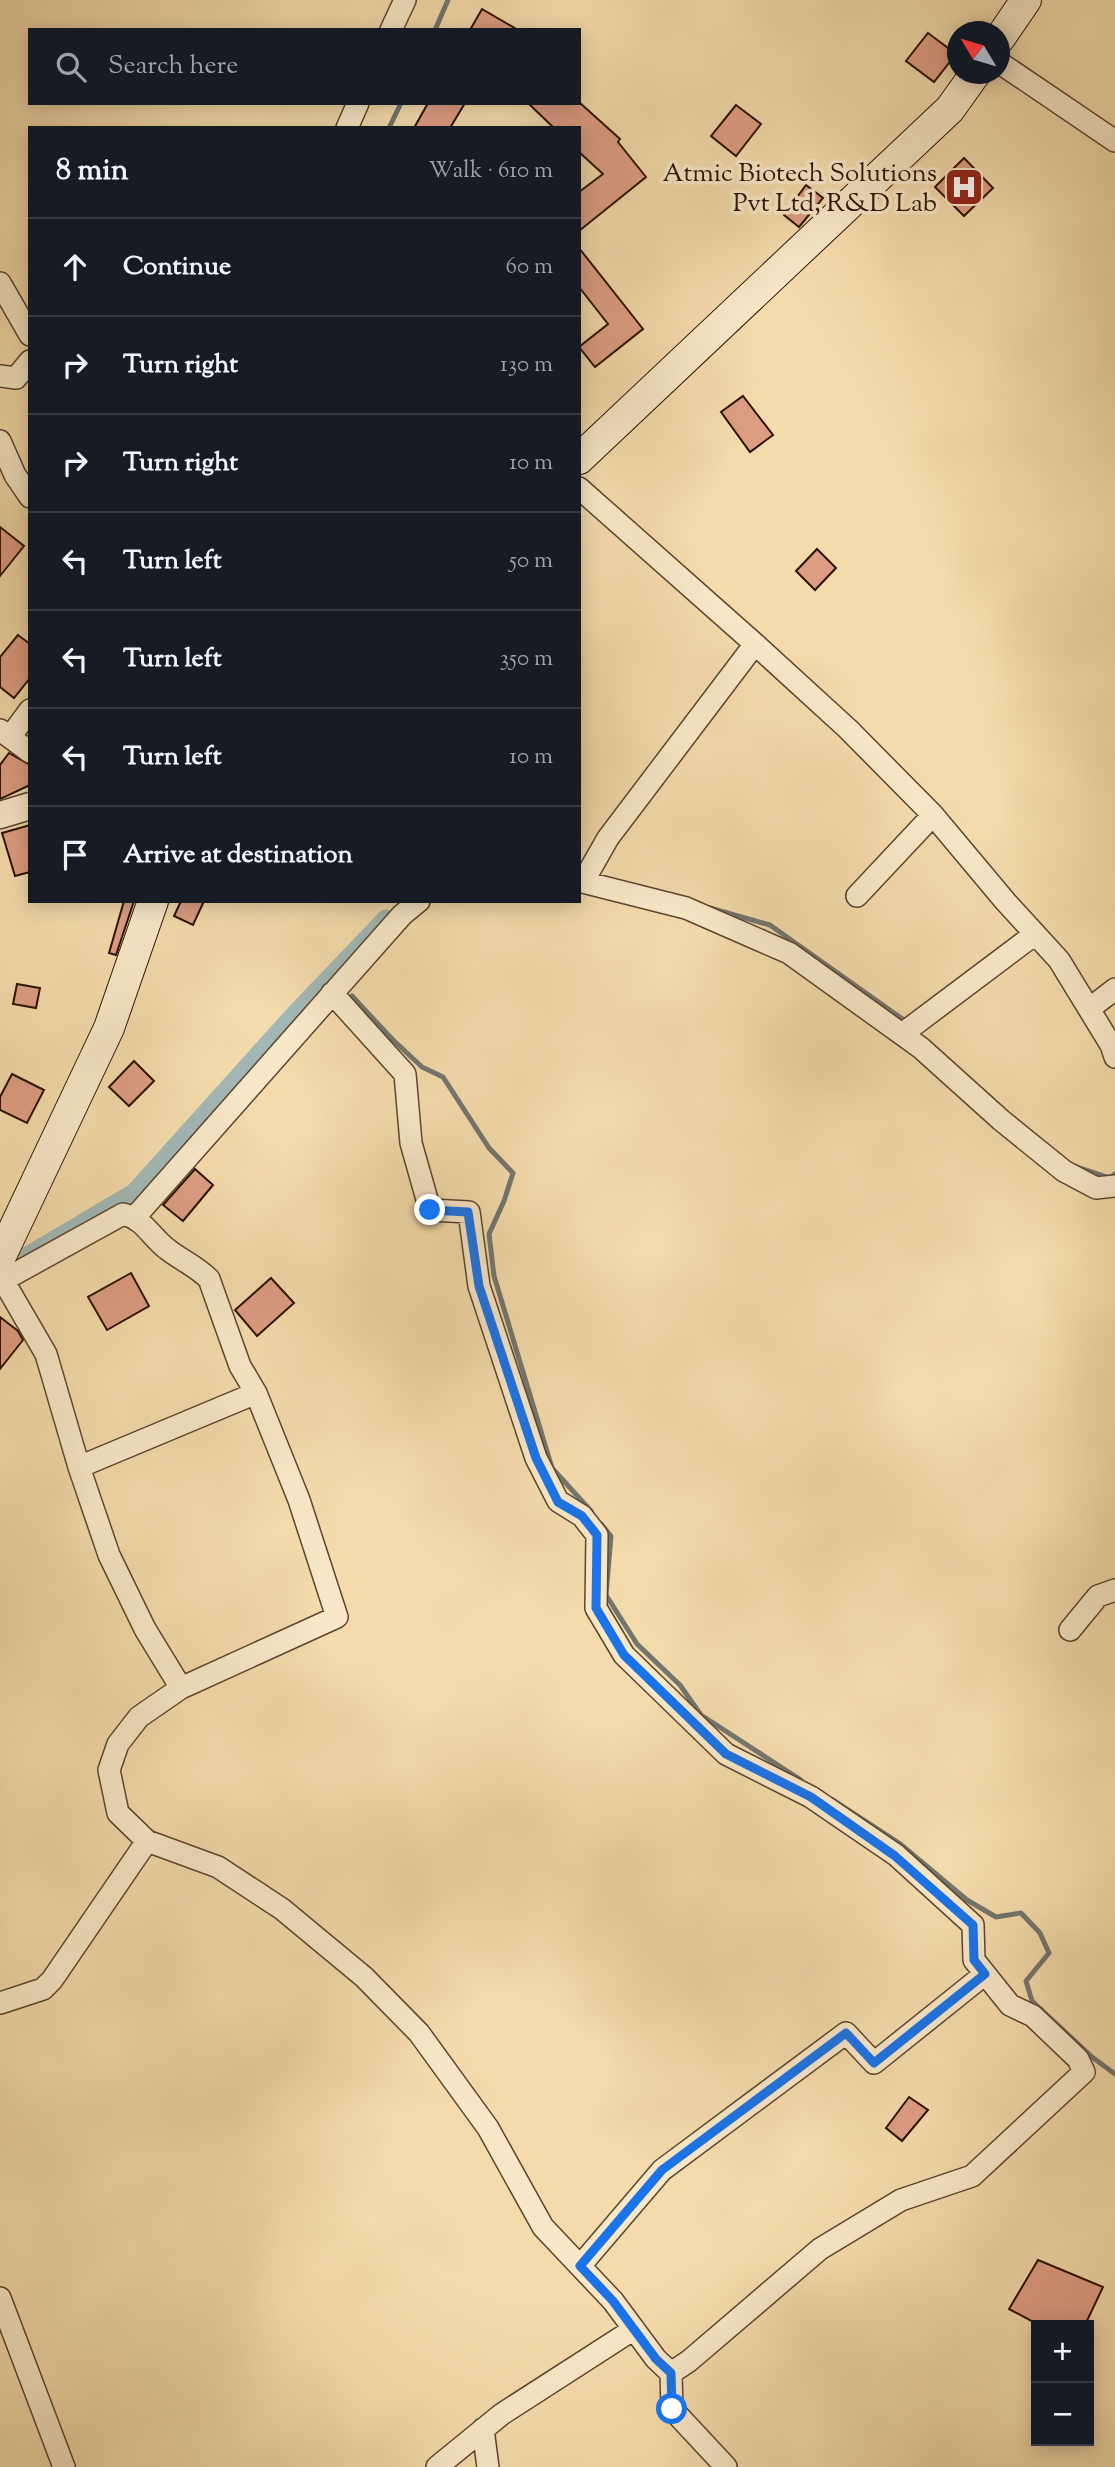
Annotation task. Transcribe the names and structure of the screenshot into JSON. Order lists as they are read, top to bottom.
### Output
{
  "places": {
    "hospital": ["Atmic Biotech Solutions Pvt Ltd, R&D Lab"]
  },
  "north": "top left",
  "page": {
    "search": "Search here",
    "heading": ["8 min", "Walk · 610 m"],
    "list": [
      ["Continue", "60 m"],
      ["Turn right", "130 m"],
      ["Turn right", "10 m"],
      ["Turn left", "50 m"],
      ["Turn left", "350 m"],
      ["Turn left", "10 m"],
      "Arrive at destination"
    ],
    "map_buttons": ["+", "−"]
  }
}
